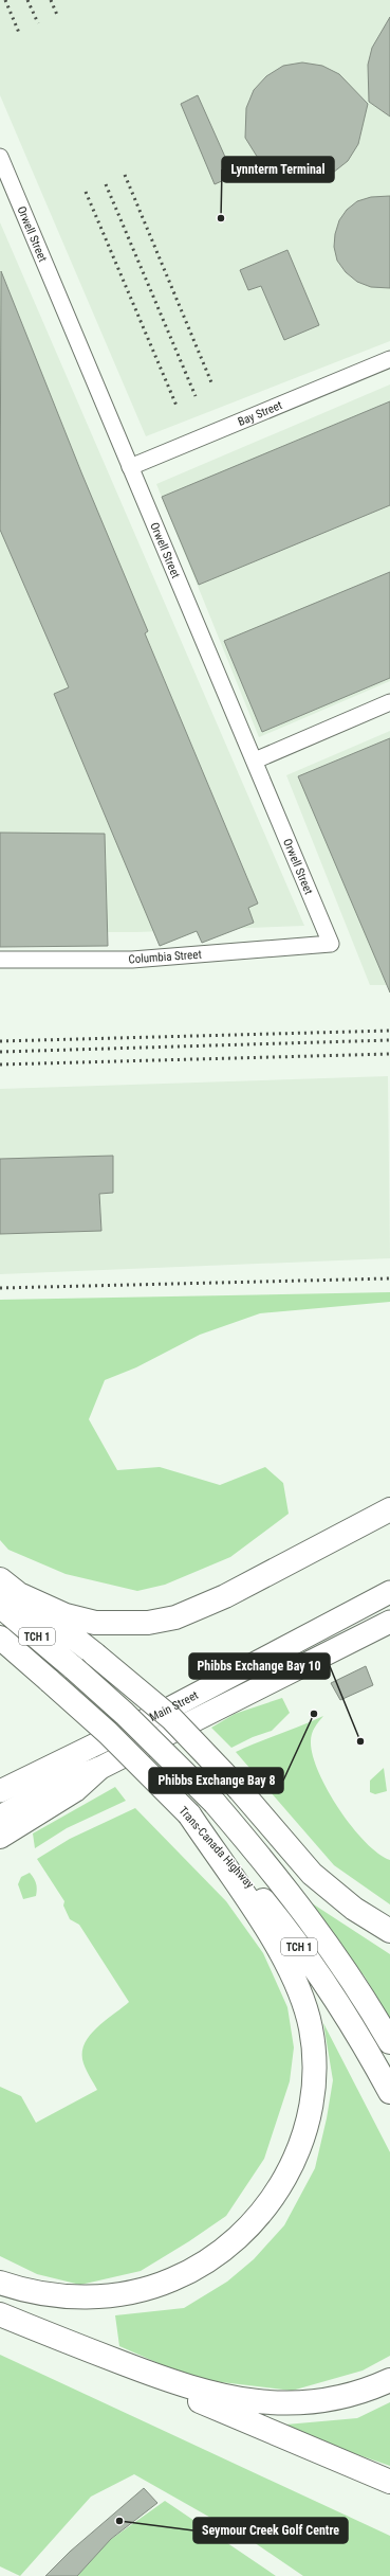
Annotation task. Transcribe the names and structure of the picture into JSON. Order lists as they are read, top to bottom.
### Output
{
  "streets": {
    "highway": ["TCH 1", "Trans-Canada Highway"],
    "main road": ["Main Street"],
    "street": ["Orwell Street", "Bay Street", "Columbia Street"]
  },
  "crossings": [
    ["Orwell Street", "Bay Street"],
    ["Orwell Street", "Columbia Street"]
  ],
  "places": [
    "Lynnterm Terminal",
    "Phibbs Exchange Bay 8",
    "Phibbs Exchange Bay 10",
    "Seymour Creek Golf Centre"
  ]
}
